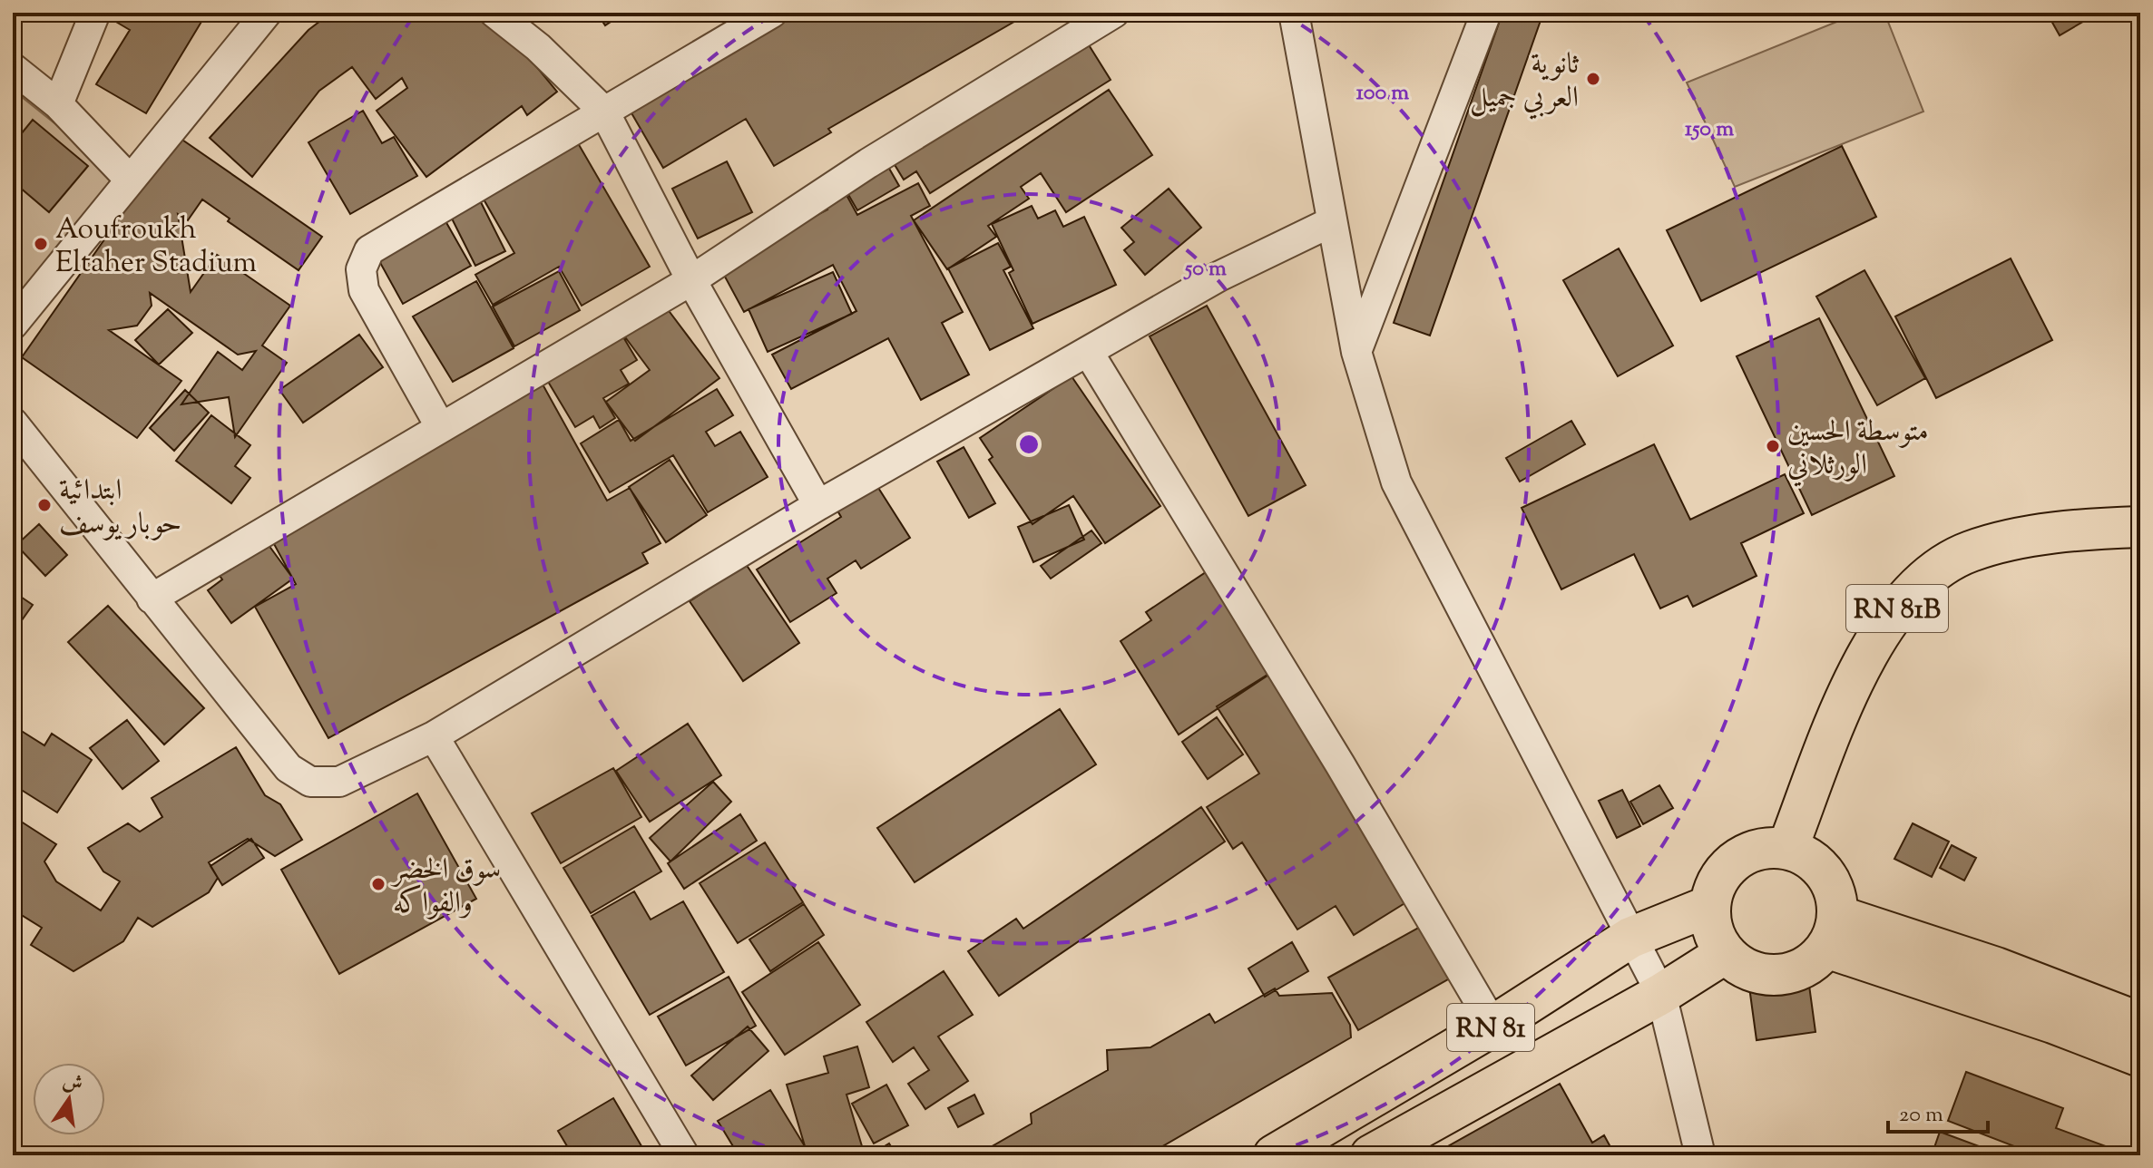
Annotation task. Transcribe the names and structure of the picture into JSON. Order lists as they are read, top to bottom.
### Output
{
  "streets": {
    "main road": ["RN 81B", "RN 81"]
  },
  "crossings": [
    ["RN 81B", "RN 81"]
  ],
  "places": [
    "ثانوية العربي جميل",
    "Aoufroukh Eltaher Stadium",
    "متوسطة الحسين الورثلاني",
    "ابتدائية حوبار يوسف",
    "سوق الخضر والفواكه"
  ],
  "scale_bar": "20 m",
  "north": "top",
  "rings": ["100 m", "150 m", "50 m"]
}
